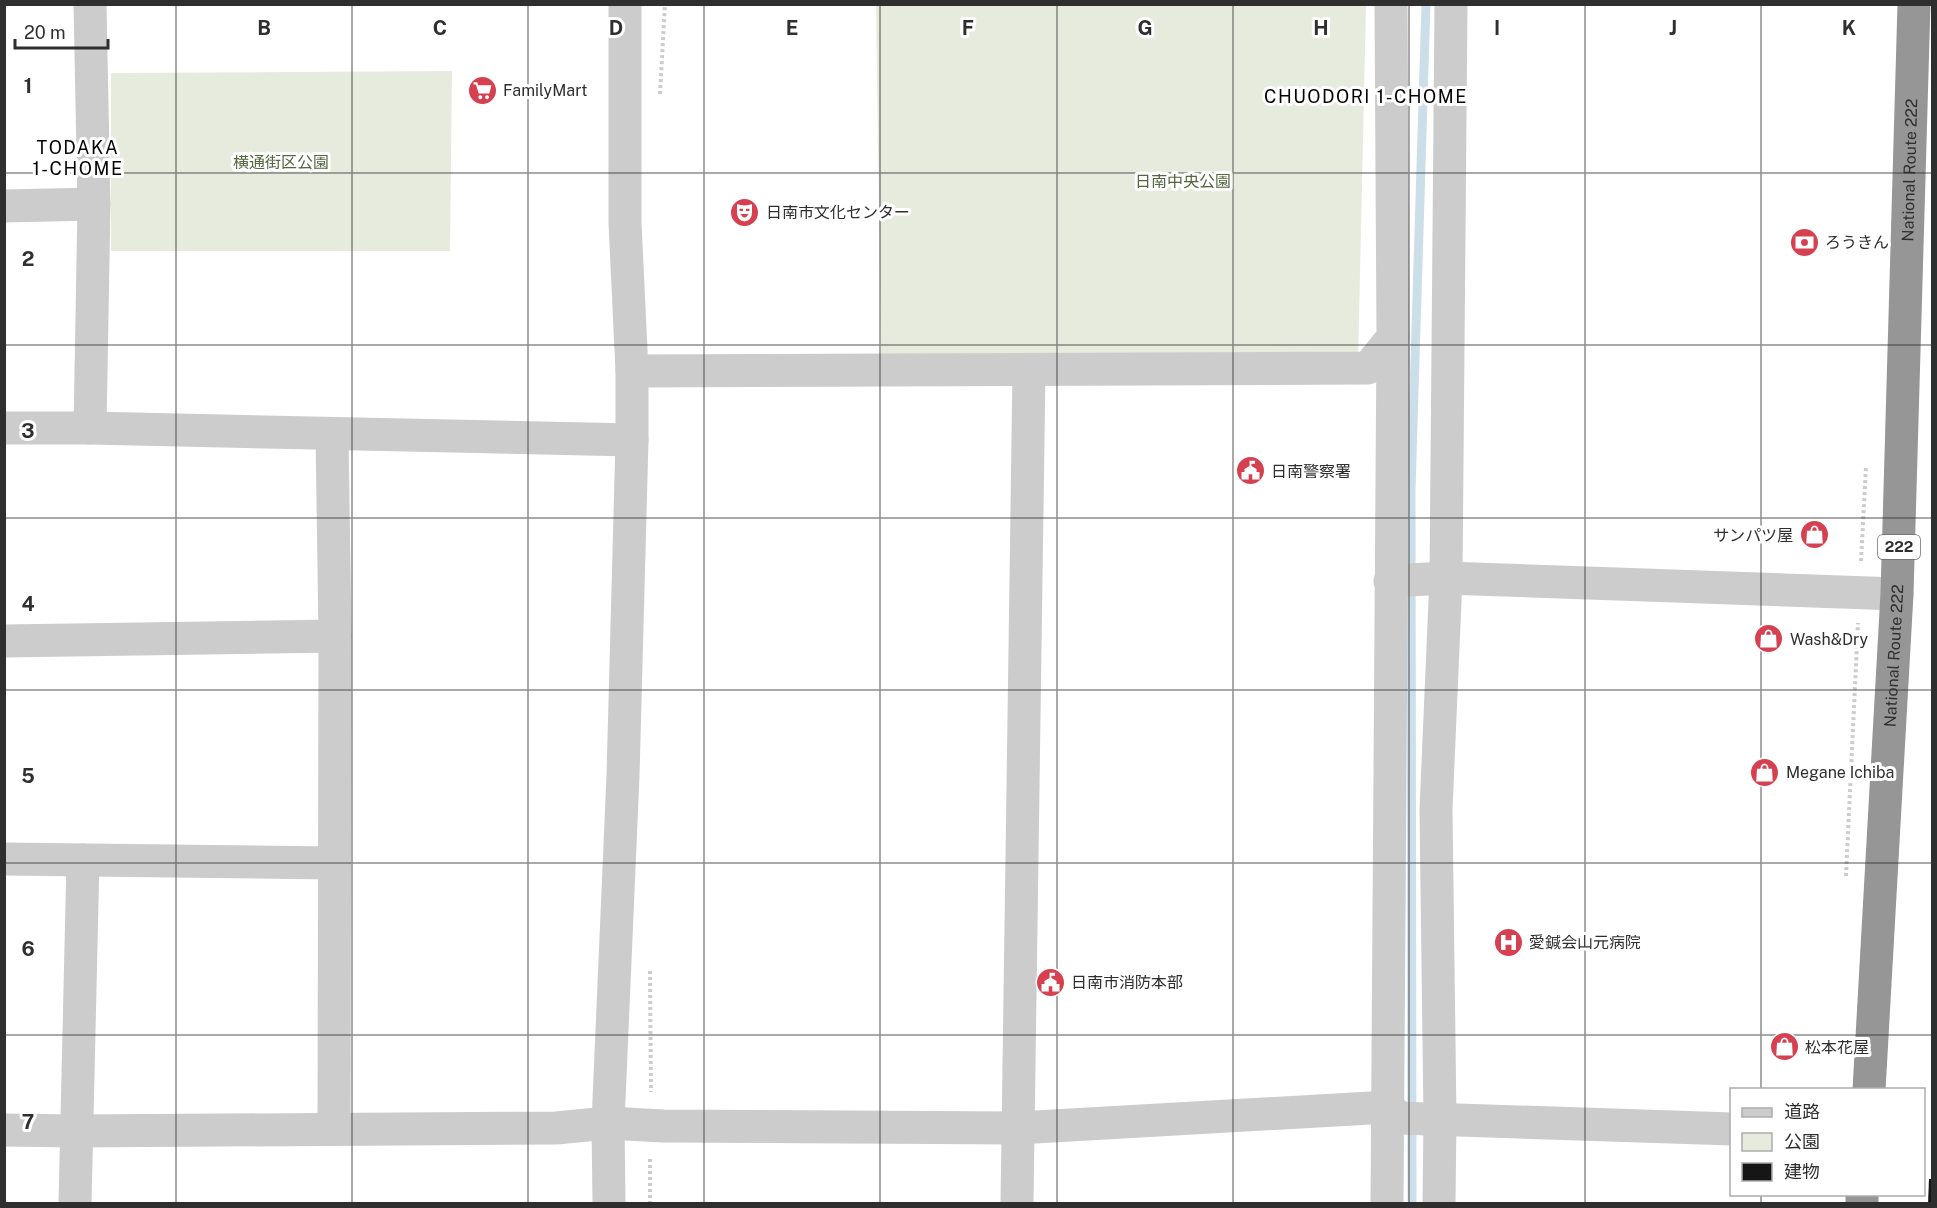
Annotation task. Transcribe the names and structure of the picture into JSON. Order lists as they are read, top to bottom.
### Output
{
  "streets": {
    "highway": ["National Route 222", "222"]
  },
  "districts": ["CHUODORI 1-CHOME", "TODAKA 1-CHOME"],
  "parks": ["横通街区公園", "日南中央公園"],
  "places": {
    "supermarket": ["FamilyMart"],
    "theatre": ["日南市文化センター"],
    "bank": ["ろうきん"],
    "public building": ["日南警察署", "日南市消防本部"],
    "shop": [
      "サンパツ屋",
      "Wash&Dry",
      "Megane Ichiba",
      "松本花屋"
    ],
    "hospital": ["愛鍼会山元病院"]
  },
  "legend": ["道路", "公園", "建物"],
  "scale_bar": "20 m",
  "grid": {
    "columns": [
      "B",
      "C",
      "D",
      "E",
      "F",
      "G",
      "H",
      "I",
      "J",
      "K"
    ],
    "rows": [
      "1",
      "2",
      "3",
      "4",
      "5",
      "6",
      "7"
    ]
  }
}
